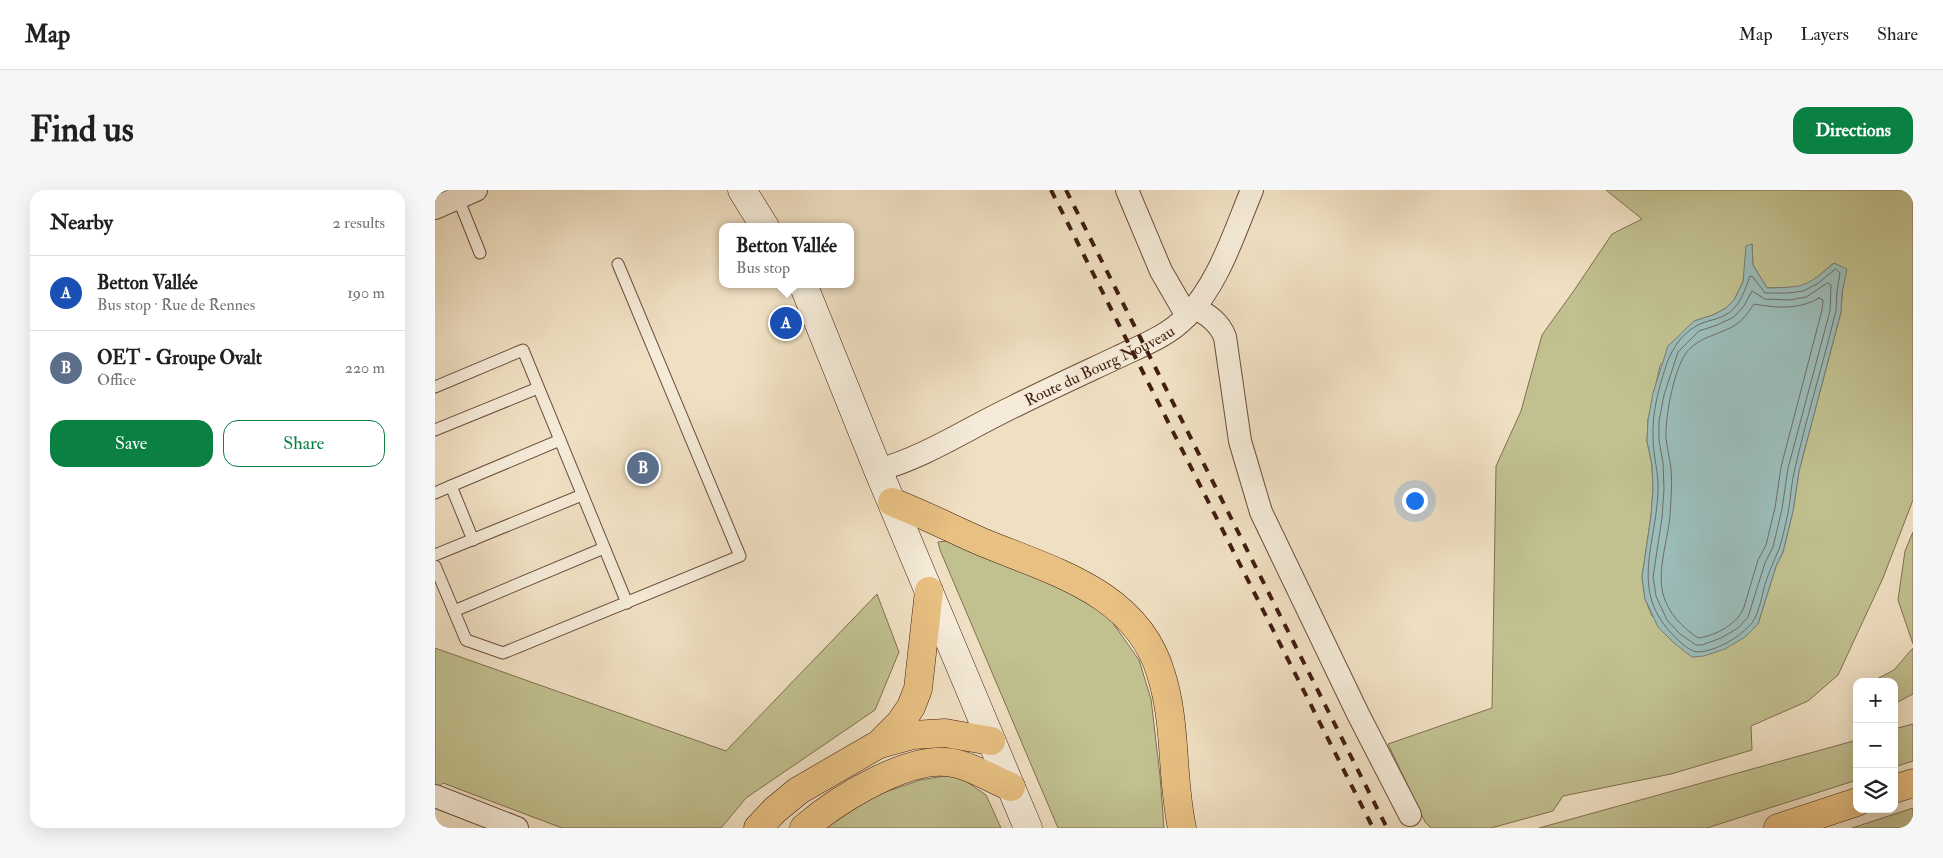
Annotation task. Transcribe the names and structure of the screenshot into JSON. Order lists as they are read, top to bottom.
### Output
{
  "streets": {
    "street": ["Route du Bourg Nouveau"]
  },
  "page": {
    "header": "Map",
    "nav": ["Map", "Layers", "Share"],
    "buttons": [
      "Directions",
      ["Save", "Share"]
    ],
    "title": "Find us",
    "heading": ["Nearby", "2 results"],
    "popup": ["Betton Vallée", "Bus stop"],
    "list": [
      {
        "mark": "A",
        "name": "Betton Vallée",
        "note": "Bus stop · Rue de Rennes",
        "value": "190 m"
      },
      {
        "mark": "B",
        "name": "OET - Groupe Ovalt",
        "note": "Office",
        "value": "220 m"
      }
    ],
    "pins": ["A", "B"],
    "map_buttons": ["+", "−"]
  }
}
